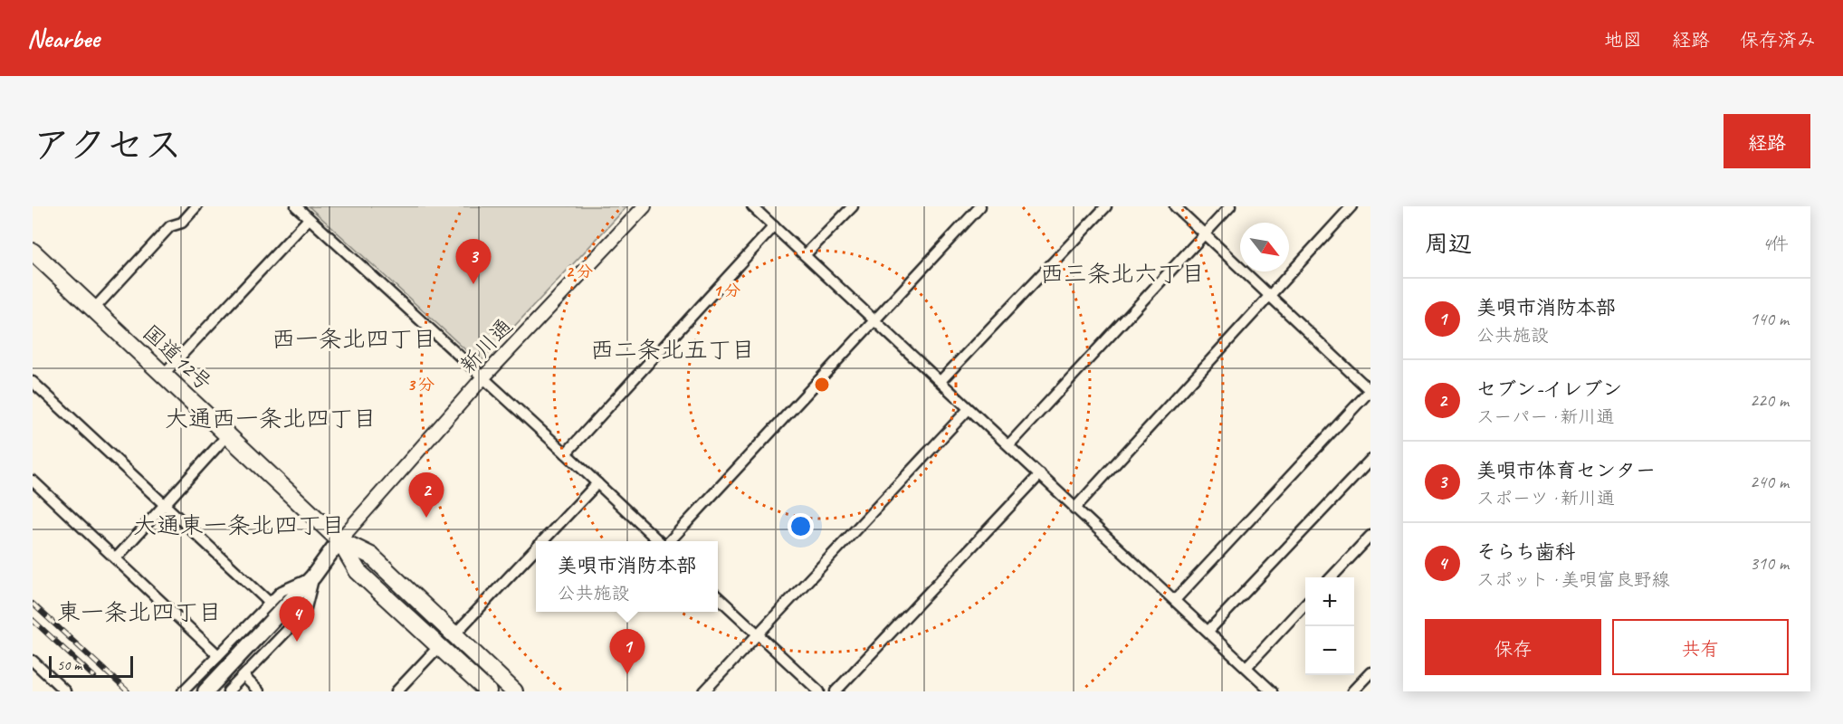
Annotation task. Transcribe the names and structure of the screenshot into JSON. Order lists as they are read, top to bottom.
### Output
{
  "streets": {
    "highway": ["国道12号"],
    "street": ["新川通"]
  },
  "crossings": [
    ["新川通", "国道12号"]
  ],
  "districts": [
    "西三条北六丁目",
    "西一条北四丁目",
    "西二条北五丁目",
    "大通西一条北四丁目",
    "大通東一条北四丁目",
    "東一条北四丁目"
  ],
  "scale_bar": "50 m",
  "north": "bottom right",
  "page": {
    "header": "Nearbee",
    "nav": ["地図", "経路", "保存済み"],
    "title": "アクセス",
    "buttons": [
      "経路",
      ["保存", "共有"]
    ],
    "heading": ["周辺", "4件"],
    "pins": [
      "3",
      "2",
      "4",
      "1"
    ],
    "list": [
      {
        "mark": "1",
        "name": "美唄市消防本部",
        "note": "公共施設",
        "value": "140 m"
      },
      {
        "mark": "2",
        "name": "セブン-イレブン",
        "note": "スーパー · 新川通",
        "value": "220 m"
      },
      {
        "mark": "3",
        "name": "美唄市体育センター",
        "note": "スポーツ · 新川通",
        "value": "240 m"
      },
      {
        "mark": "4",
        "name": "そらち歯科",
        "note": "スポット · 美唄富良野線",
        "value": "310 m"
      }
    ],
    "popup": ["美唄市消防本部", "公共施設"],
    "map_buttons": ["+", "−"],
    "scale": "50 m"
  },
  "rings": ["2 分", "1 分", "3 分"]
}
